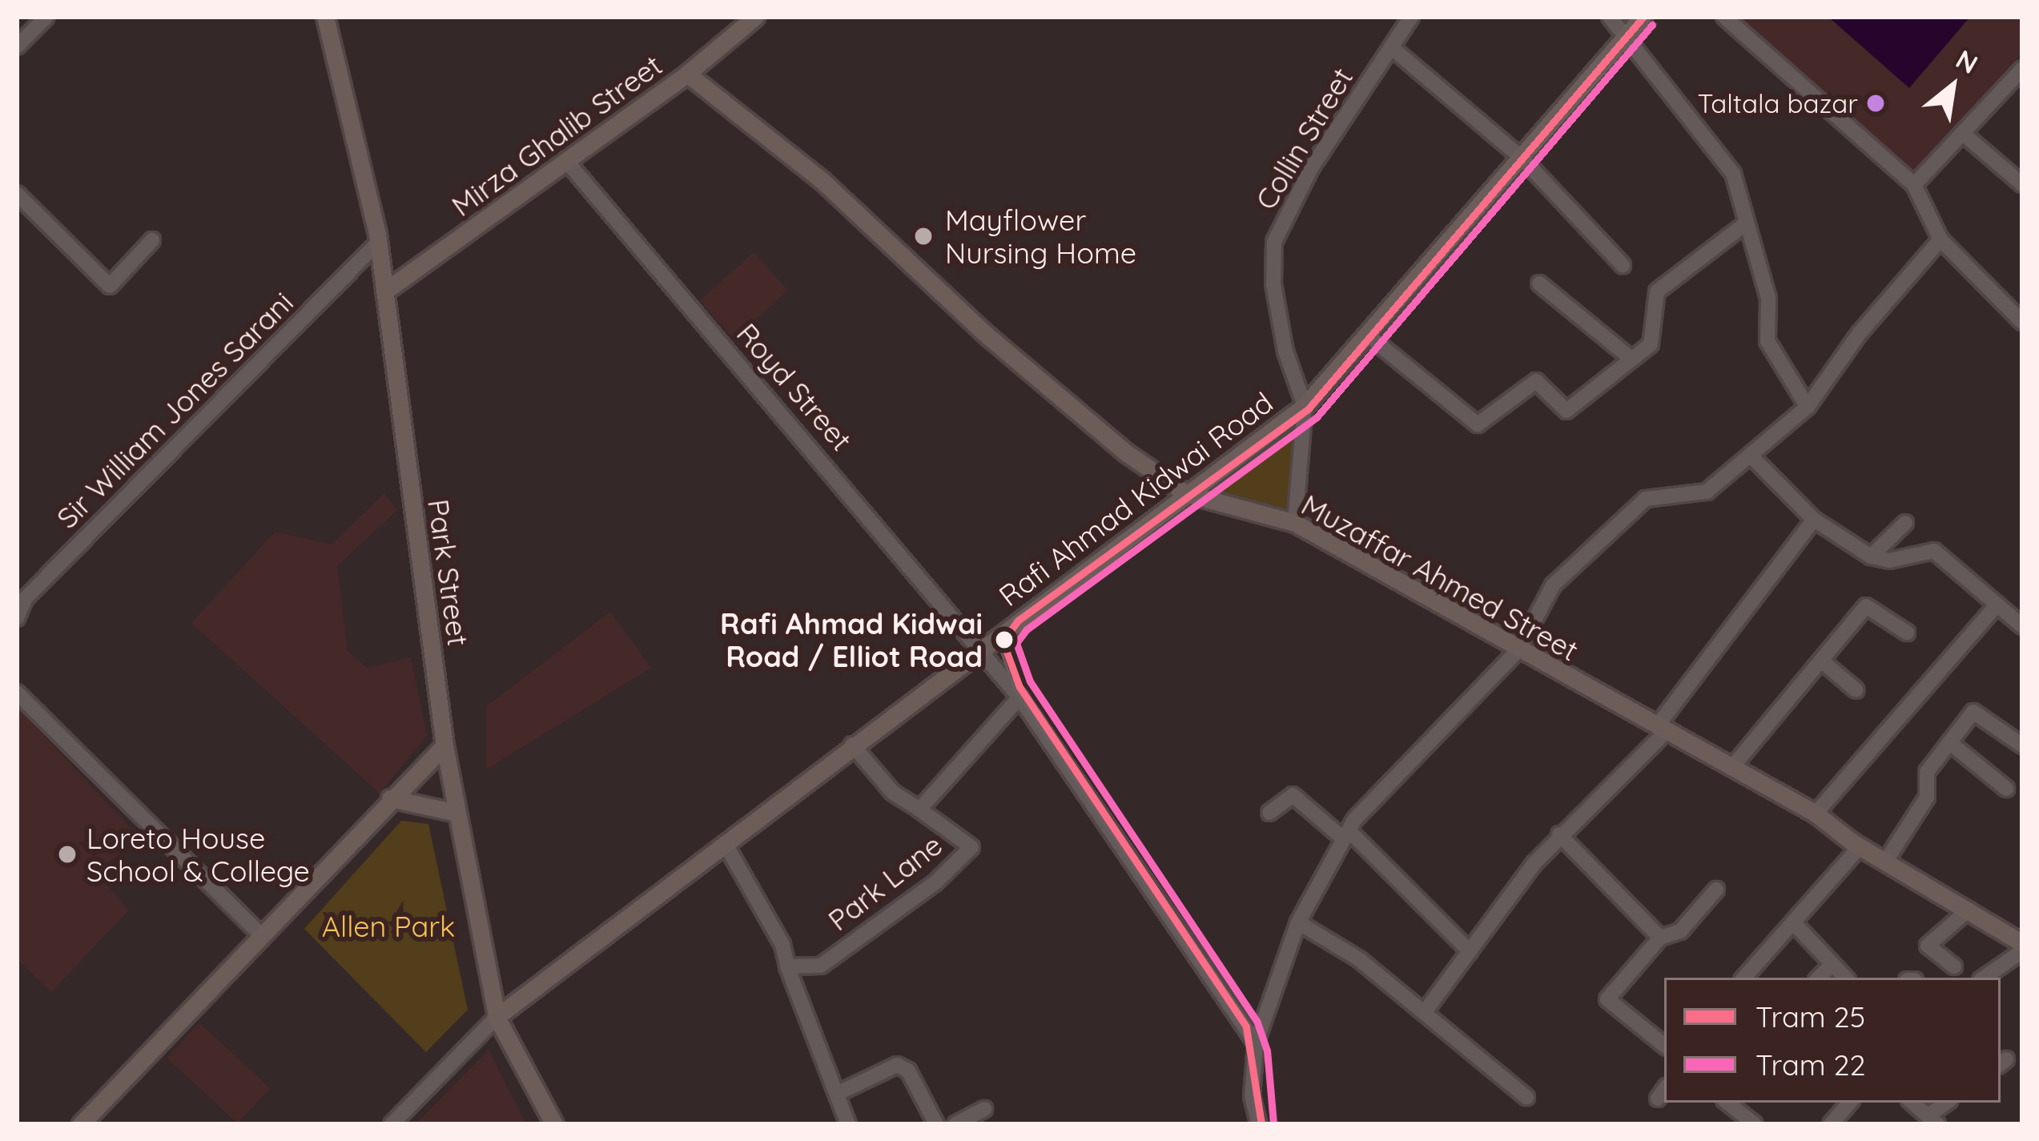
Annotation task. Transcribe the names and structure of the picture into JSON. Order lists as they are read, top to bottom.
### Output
{
  "streets": {
    "main road": [
      "Mirza Ghalib Street",
      "Rafi Ahmad Kidwai Road",
      "Park Street",
      "Muzaffar Ahmed Street"
    ],
    "street": [
      "Collin Street",
      "Royd Street",
      "Sir William Jones Sarani",
      "Park Lane"
    ]
  },
  "crossings": [
    ["Mirza Ghalib Street", "Royd Street"],
    ["Mirza Ghalib Street", "Park Street"],
    ["Mirza Ghalib Street", "Muzaffar Ahmed Street"],
    ["Collin Street", "Rafi Ahmad Kidwai Road"],
    ["Collin Street", "Muzaffar Ahmed Street"],
    ["Royd Street", "Rafi Ahmad Kidwai Road"],
    ["Royd Street", "Park Lane"],
    ["Sir William Jones Sarani", "Park Street"],
    ["Rafi Ahmad Kidwai Road", "Park Street"],
    ["Rafi Ahmad Kidwai Road", "Muzaffar Ahmed Street"]
  ],
  "parks": ["Allen Park"],
  "places": [
    "Taltala bazar",
    "Mayflower Nursing Home",
    "Rafi Ahmad Kidwai Road / Elliot Road",
    "Loreto House School & College"
  ],
  "lines": ["tram line 25", "tram line 22"],
  "legend": ["Tram 25", "Tram 22"],
  "north": "top right"
}
